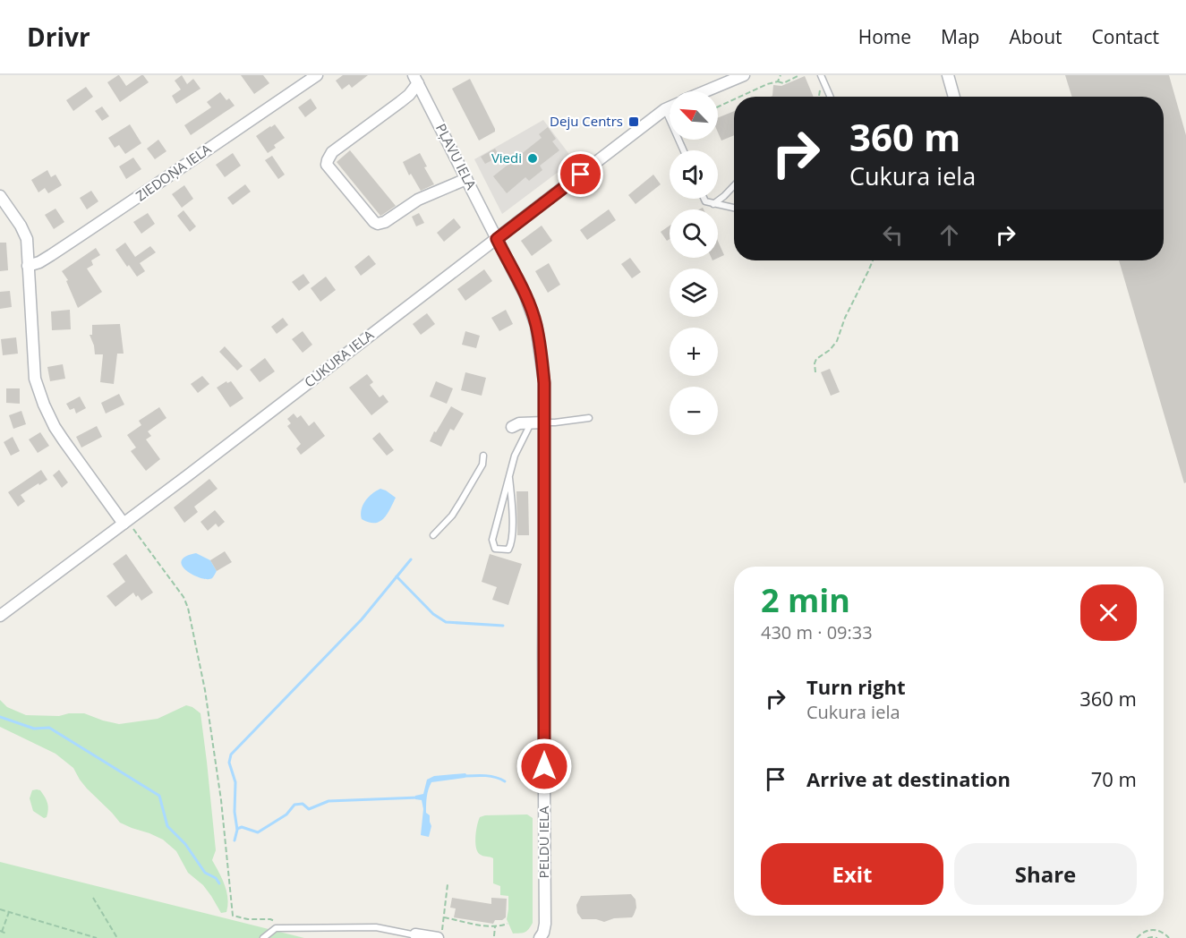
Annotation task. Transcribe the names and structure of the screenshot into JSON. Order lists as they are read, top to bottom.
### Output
{
  "streets": {
    "street": [
      "PĻAVU IELA",
      "ZIEDOŅA IELA",
      "CUKURA IELA",
      "PELDU IELA"
    ]
  },
  "crossings": [
    ["PĻAVU IELA", "CUKURA IELA"],
    ["PĻAVU IELA", "PELDU IELA"],
    ["CUKURA IELA", "PELDU IELA"]
  ],
  "places": {
    "transit": ["Deju Centrs"],
    "other": ["Viedi"]
  },
  "north": "top left",
  "page": {
    "header": "Drivr",
    "nav": [
      "Home",
      "Map",
      "About",
      "Contact"
    ],
    "map_buttons": ["+", "−"],
    "turn": ["360 m", "Cukura iela"],
    "heading": ["2 min", "430 m · 09:33"],
    "list": [
      {
        "name": "Turn right",
        "note": "Cukura iela",
        "value": "360 m"
      },
      {
        "name": "Arrive at destination",
        "value": "70 m"
      }
    ],
    "buttons": ["Exit", "Share"]
  }
}
